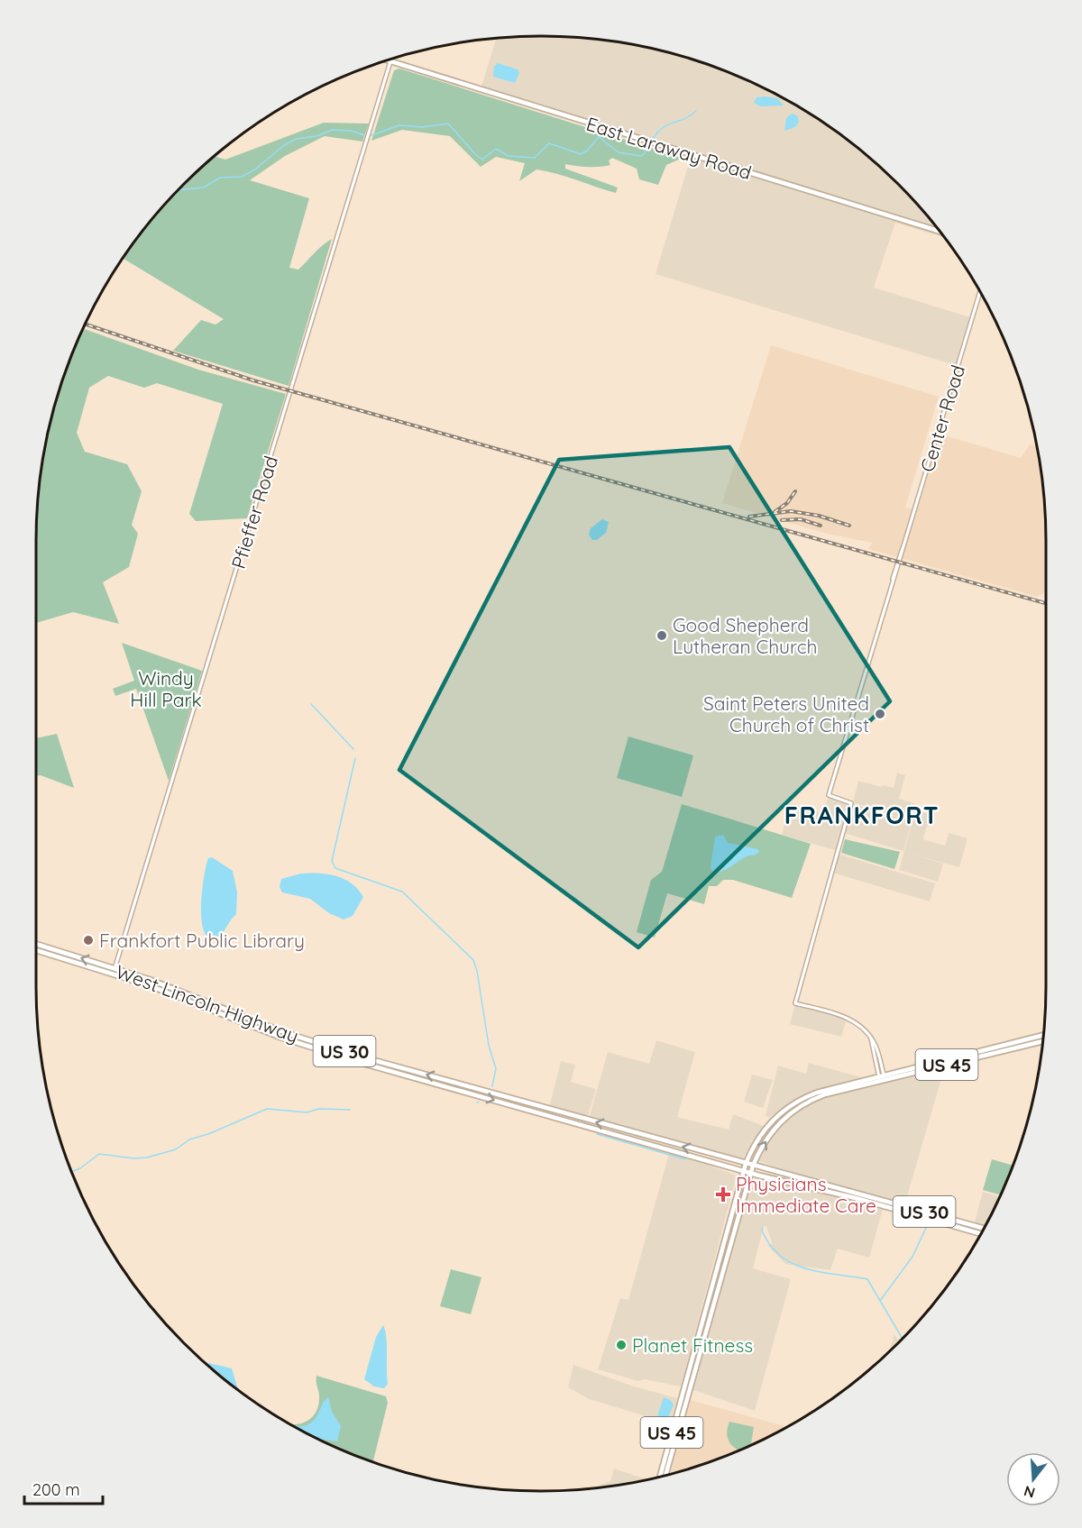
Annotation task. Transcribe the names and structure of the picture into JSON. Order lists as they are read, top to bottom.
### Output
{
  "streets": {
    "main road": [
      "East Laraway Road",
      "West Lincoln Highway",
      "US 30",
      "US 45"
    ],
    "street": ["Center Road", "Pfieffer Road"]
  },
  "crossings": [
    ["East Laraway Road", "Pfieffer Road"],
    ["Center Road", "US 45"],
    ["Pfieffer Road", "West Lincoln Highway"],
    ["West Lincoln Highway", "US 30"],
    ["West Lincoln Highway", "US 45"],
    ["US 30", "US 45"]
  ],
  "districts": ["FRANKFORT"],
  "parks": ["Windy Hill Park"],
  "places": {
    "other": [
      "Good Shepherd Lutheran Church",
      "Saint Peters United Church of Christ",
      "Frankfort Public Library",
      "Planet Fitness"
    ],
    "health": ["Physicians Immediate Care"]
  },
  "scale_bar": "200 m",
  "north": "bottom"
}
